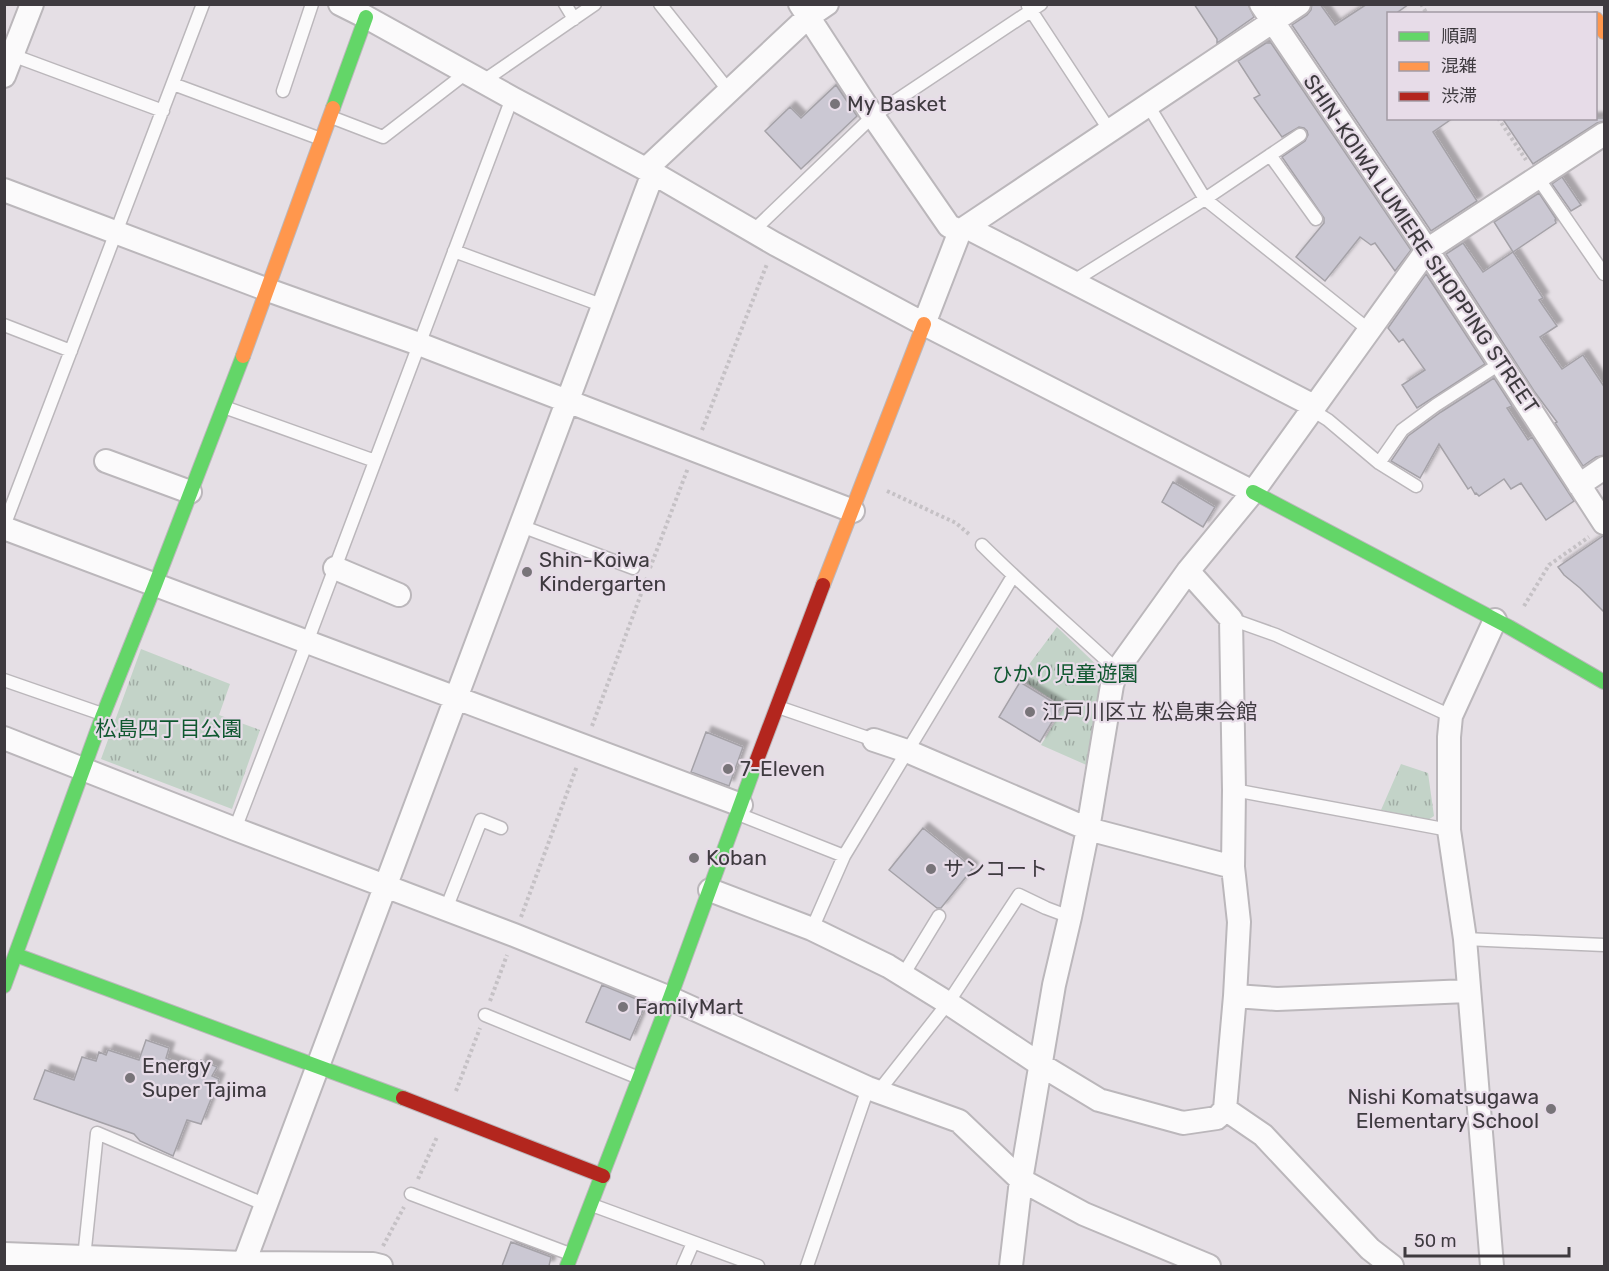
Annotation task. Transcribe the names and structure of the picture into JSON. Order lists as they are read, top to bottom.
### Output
{
  "streets": {
    "street": ["SHIN-KOIWA LUMIERE SHOPPING STREET"]
  },
  "parks": ["ひかり児童遊園", "松島四丁目公園"],
  "places": [
    "My Basket",
    "Shin-Koiwa Kindergarten",
    "江戸川区立 松島東会館",
    "7-Eleven",
    "Koban",
    "サンコート",
    "FamilyMart",
    "Energy Super Tajima",
    "Nishi Komatsugawa Elementary School"
  ],
  "legend": ["順調", "混雑", "渋滞"],
  "scale_bar": "50 m"
}
